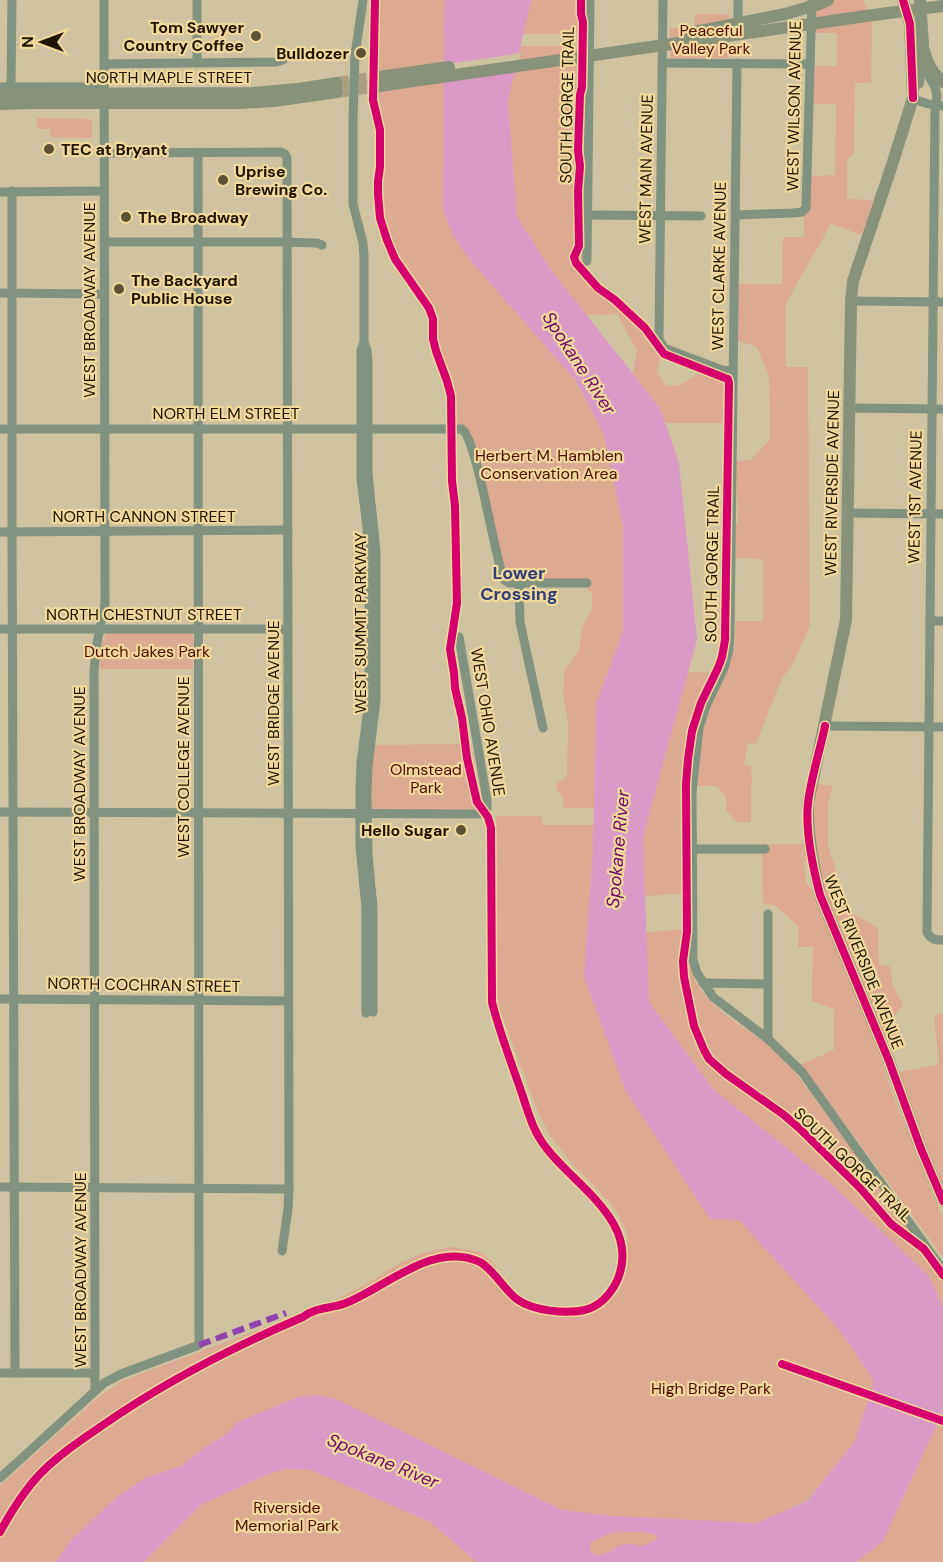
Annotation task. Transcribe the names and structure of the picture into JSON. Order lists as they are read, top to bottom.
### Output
{
  "streets": {
    "main road": ["NORTH MAPLE STREET", "WEST RIVERSIDE AVENUE"],
    "street": [
      "WEST WILSON AVENUE",
      "WEST MAIN AVENUE",
      "WEST CLARKE AVENUE",
      "WEST BROADWAY AVENUE",
      "NORTH ELM STREET",
      "WEST 1ST AVENUE",
      "NORTH CANNON STREET",
      "NORTH CHESTNUT STREET",
      "WEST SUMMIT PARKWAY",
      "WEST BRIDGE AVENUE",
      "WEST OHIO AVENUE",
      "WEST COLLEGE AVENUE",
      "NORTH COCHRAN STREET"
    ],
    "cycle path": ["SOUTH GORGE TRAIL"]
  },
  "crossings": [
    ["NORTH MAPLE STREET", "WEST BROADWAY AVENUE"],
    ["WEST WILSON AVENUE", "WEST CLARKE AVENUE"],
    ["WEST MAIN AVENUE", "WEST CLARKE AVENUE"],
    ["WEST BROADWAY AVENUE", "NORTH ELM STREET"],
    ["WEST BROADWAY AVENUE", "NORTH CANNON STREET"],
    ["WEST BROADWAY AVENUE", "NORTH CHESTNUT STREET"],
    ["WEST BROADWAY AVENUE", "WEST COLLEGE AVENUE"],
    ["WEST BROADWAY AVENUE", "NORTH COCHRAN STREET"],
    ["NORTH ELM STREET", "WEST SUMMIT PARKWAY"],
    ["NORTH ELM STREET", "WEST BRIDGE AVENUE"],
    ["NORTH ELM STREET", "WEST COLLEGE AVENUE"],
    ["NORTH CANNON STREET", "WEST BRIDGE AVENUE"],
    ["NORTH CANNON STREET", "WEST COLLEGE AVENUE"],
    ["NORTH CHESTNUT STREET", "WEST BRIDGE AVENUE"],
    ["NORTH CHESTNUT STREET", "WEST COLLEGE AVENUE"],
    ["WEST SUMMIT PARKWAY", "WEST OHIO AVENUE"],
    ["WEST BRIDGE AVENUE", "WEST COLLEGE AVENUE"],
    ["WEST BRIDGE AVENUE", "NORTH COCHRAN STREET"],
    ["WEST COLLEGE AVENUE", "NORTH COCHRAN STREET"]
  ],
  "districts": ["Lower Crossing"],
  "water": ["Spokane River"],
  "parks": [
    "Peaceful Valley Park",
    "Herbert M. Hamblen Conservation Area",
    "Dutch Jakes Park",
    "Olmstead Park",
    "High Bridge Park",
    "Riverside Memorial Park"
  ],
  "places": [
    "Tom Sawyer Country Coffee",
    "Bulldozer",
    "TEC at Bryant",
    "Uprise Brewing Co.",
    "The Broadway",
    "The Backyard Public House",
    "Hello Sugar"
  ],
  "north": "left"
}
